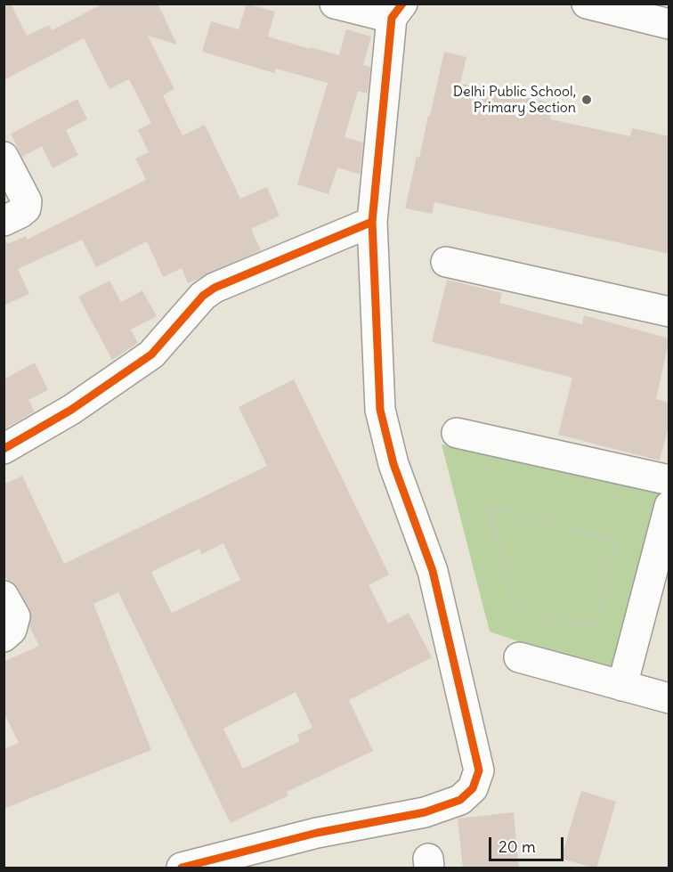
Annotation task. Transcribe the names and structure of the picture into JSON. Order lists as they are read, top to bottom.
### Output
{
  "places": ["Delhi Public School, Primary Section"],
  "scale_bar": "20 m"
}
